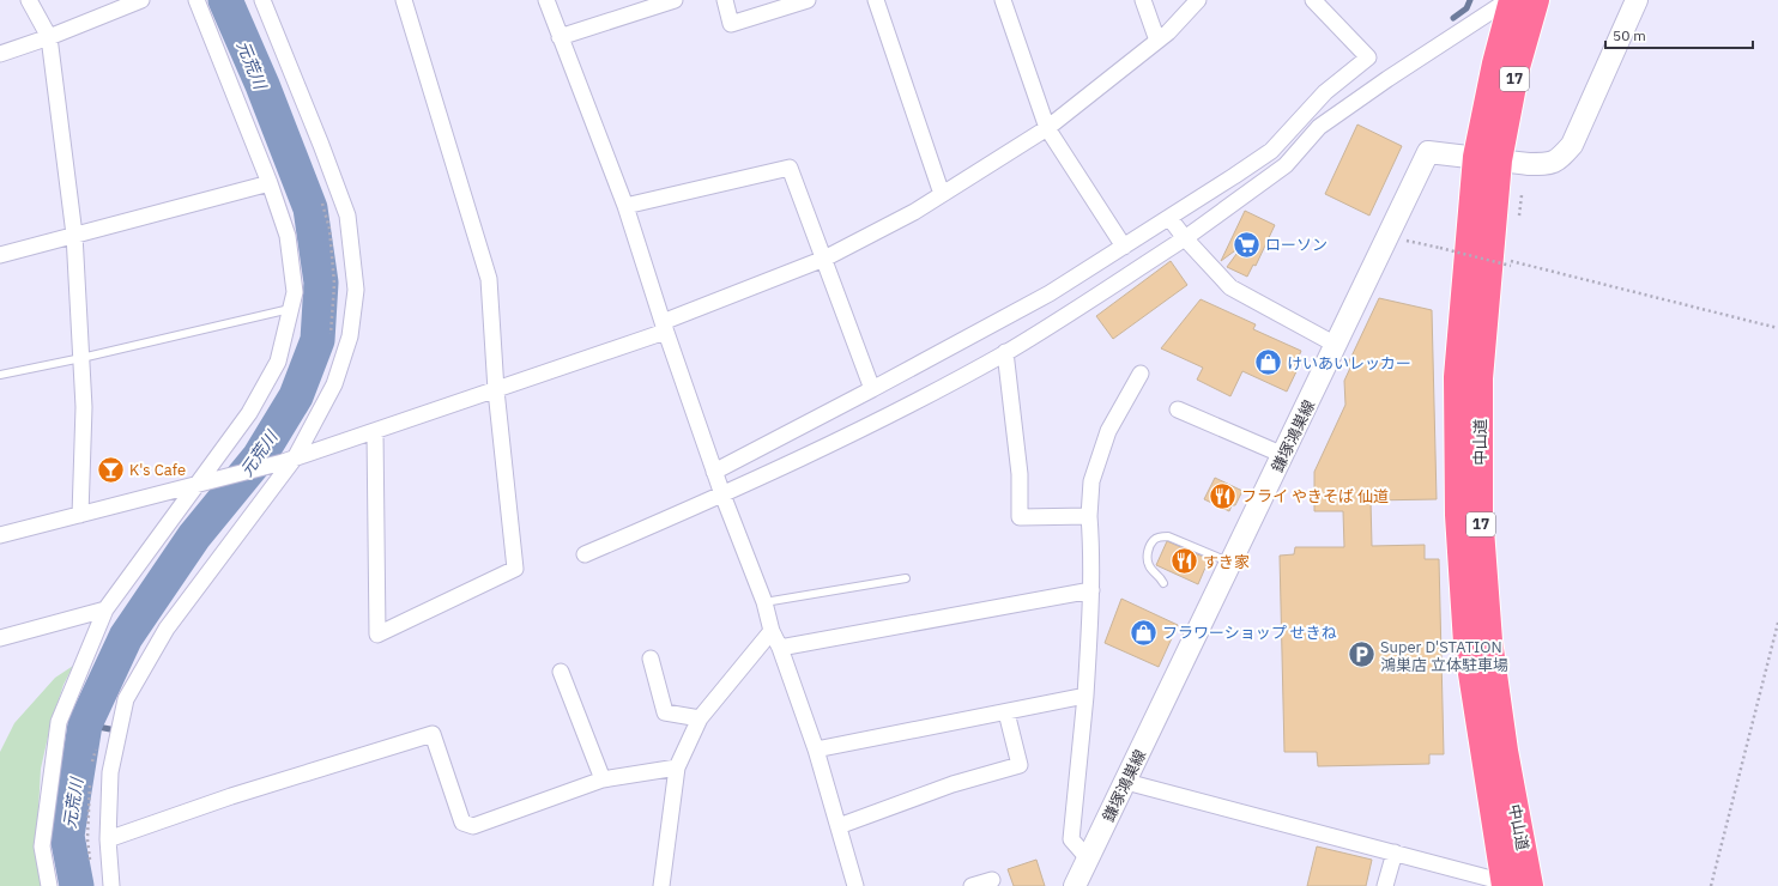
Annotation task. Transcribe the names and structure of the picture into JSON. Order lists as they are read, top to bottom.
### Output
{
  "streets": {
    "highway": ["17", "中山道"],
    "main road": ["鎌塚鴻巣線"]
  },
  "crossings": [
    ["鎌塚鴻巣線", "中山道"]
  ],
  "water": ["元荒川"],
  "places": {
    "supermarket": ["ローソン"],
    "shop": ["けいあいレッカー", "フラワーショップ せきね"],
    "bar": ["K's Cafe"],
    "restaurant": ["フライ やきそば 仙道", "すき家"],
    "parking": ["Super D'STATION 鴻巣店 立体駐車場"]
  },
  "scale_bar": "50 m"
}
